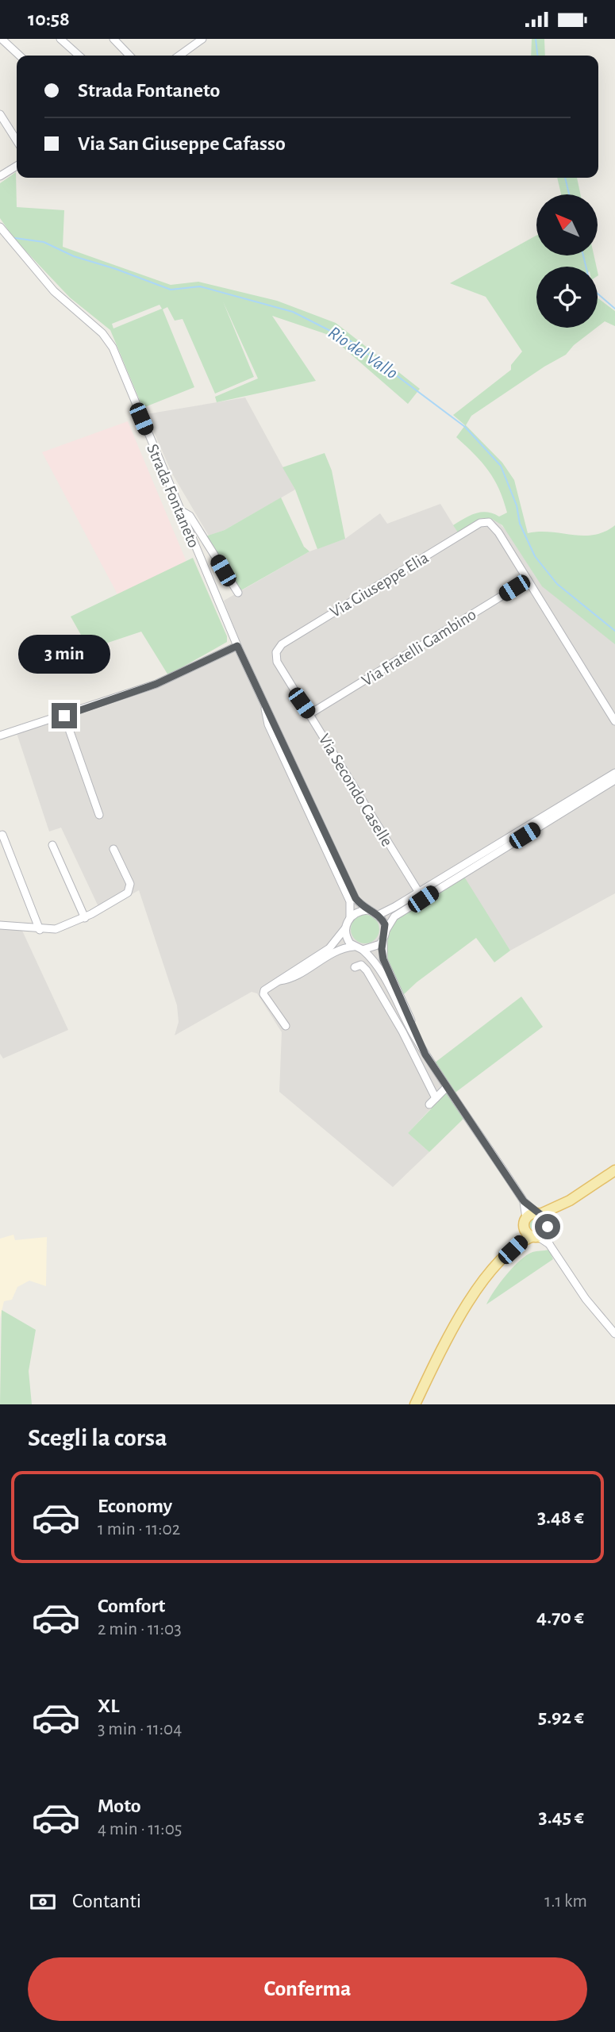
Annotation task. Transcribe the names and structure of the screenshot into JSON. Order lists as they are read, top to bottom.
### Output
{
  "streets": {
    "street": [
      "Strada Fontaneto",
      "Via Giuseppe Elia",
      "Via Fratelli Gambino",
      "Via Secondo Caselle"
    ]
  },
  "crossings": [
    ["Via Giuseppe Elia", "Via Fratelli Gambino"],
    ["Via Giuseppe Elia", "Via Secondo Caselle"],
    ["Via Fratelli Gambino", "Via Secondo Caselle"]
  ],
  "water": ["Rio del Vallo"],
  "north": "top left",
  "page": {
    "status": "10:58",
    "banner": ["Strada Fontaneto", "Via San Giuseppe Cafasso"],
    "bubble": "3 min",
    "heading": "Scegli la corsa",
    "list": [
      {
        "name": "Economy",
        "note": "1 min · 11:02",
        "value": "3.48 €"
      },
      {
        "name": "Comfort",
        "note": "2 min · 11:03",
        "value": "4.70 €"
      },
      {
        "name": "XL",
        "note": "3 min · 11:04",
        "value": "5.92 €"
      },
      {
        "name": "Moto",
        "note": "4 min · 11:05",
        "value": "3.45 €"
      }
    ],
    "pay": ["Contanti", "1.1 km"],
    "buttons": "Conferma"
  }
}
